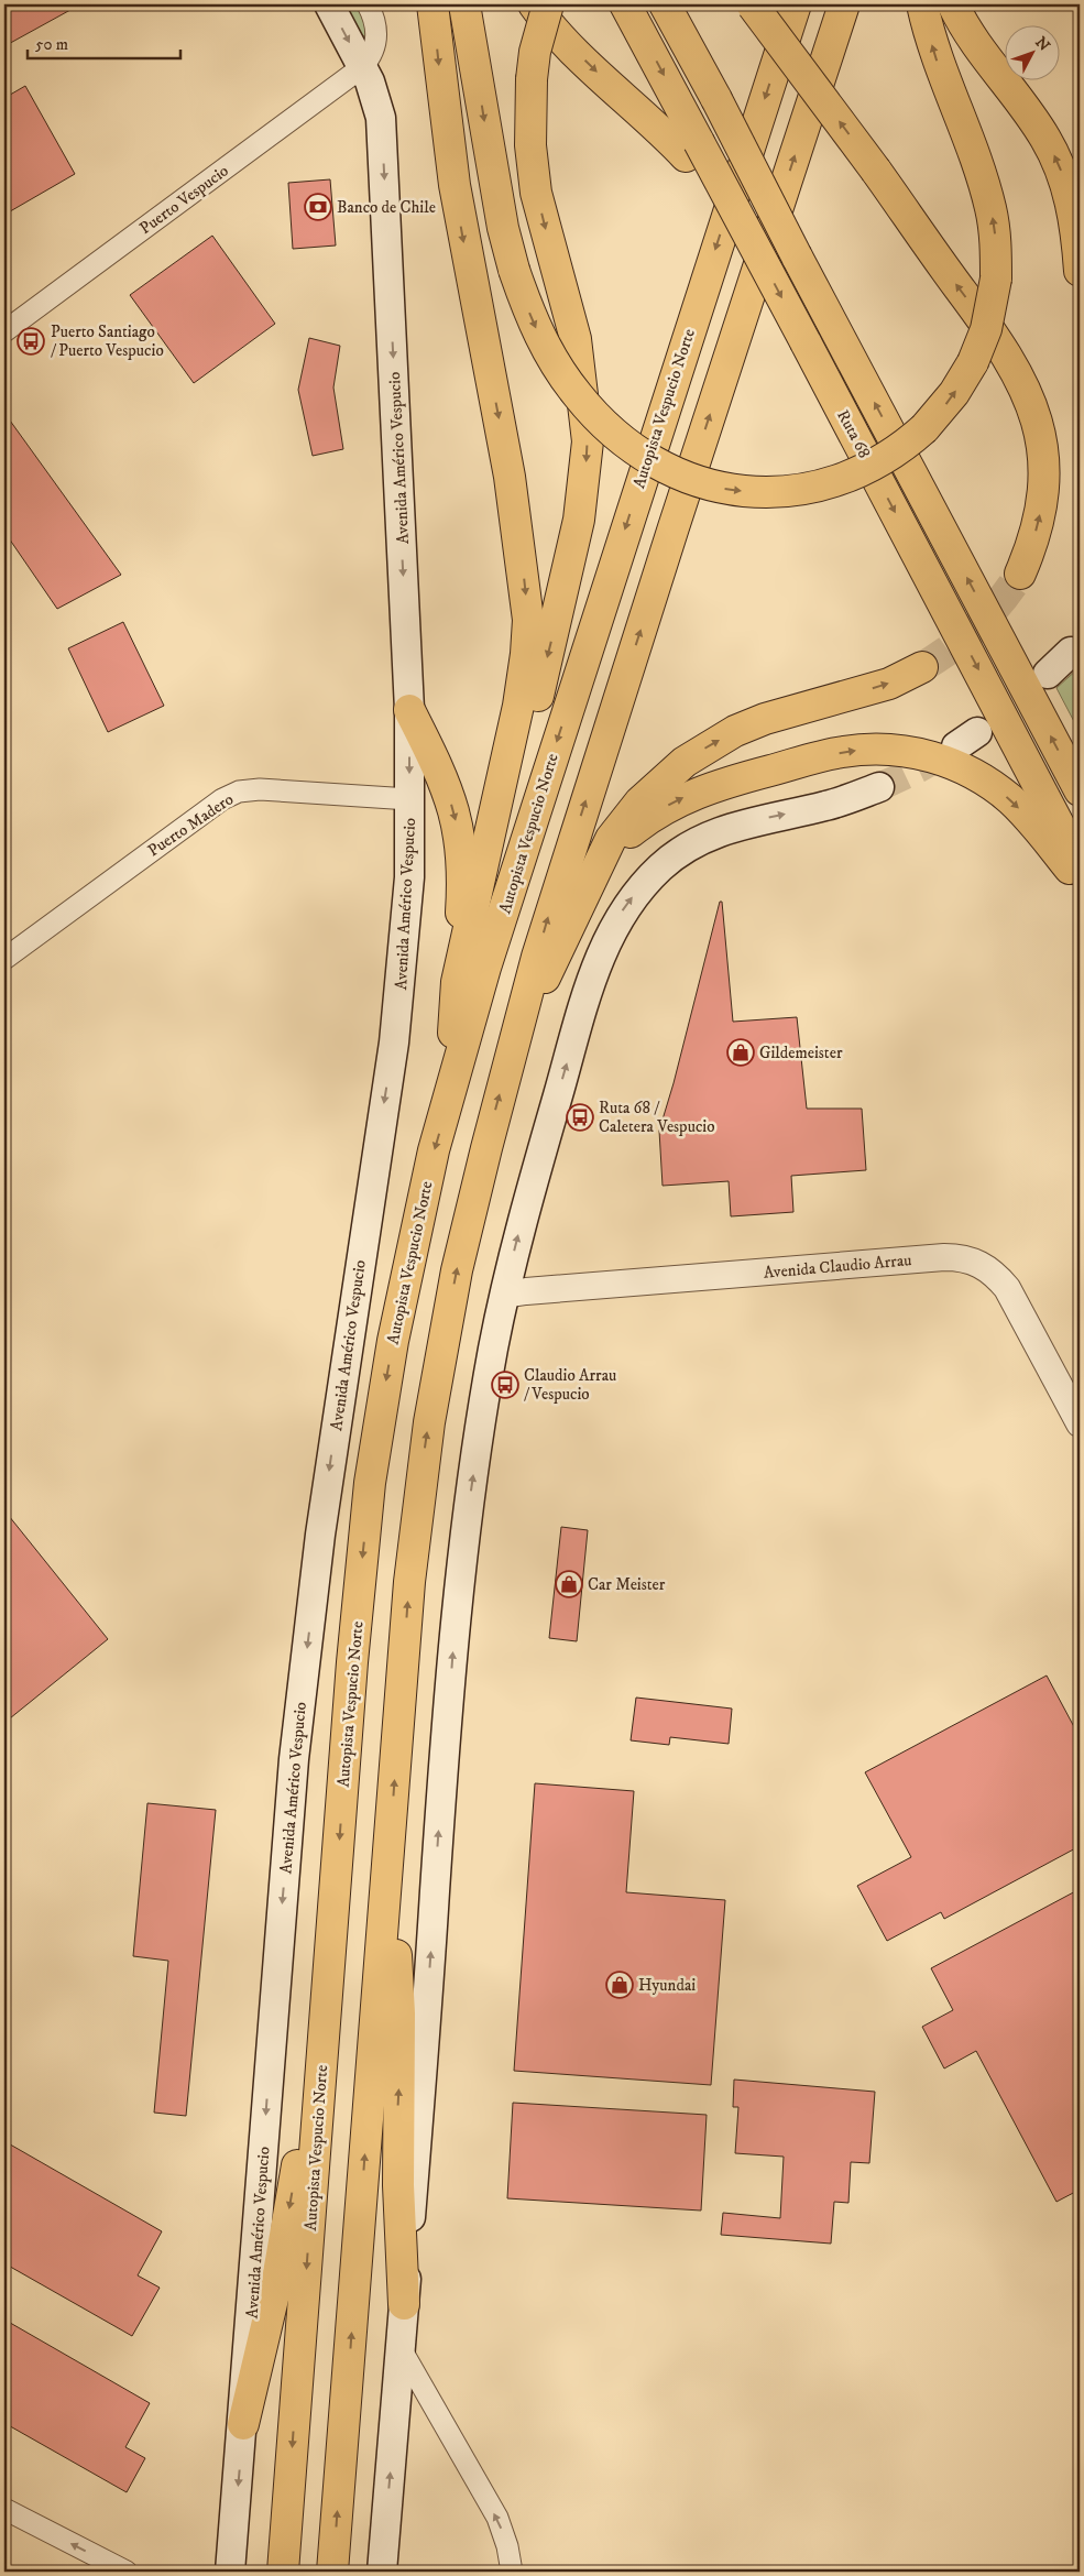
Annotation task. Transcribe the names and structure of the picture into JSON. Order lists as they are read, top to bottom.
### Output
{
  "streets": {
    "highway": ["Autopista Vespucio Norte", "Ruta 68"],
    "main road": ["Avenida Américo Vespucio"],
    "street": ["Puerto Vespucio", "Puerto Madero", "Avenida Claudio Arrau"]
  },
  "crossings": [
    ["Puerto Vespucio", "Avenida Américo Vespucio"],
    ["Avenida Américo Vespucio", "Puerto Madero"]
  ],
  "places": {
    "bank": ["Banco de Chile"],
    "bus stop": ["Puerto Santiago / Puerto Vespucio", "Ruta 68 / Caletera Vespucio", "Claudio Arrau / Vespucio"],
    "shop": ["Gildemeister", "Car Meister", "Hyundai"]
  },
  "scale_bar": "50 m",
  "north": "top right"
}
